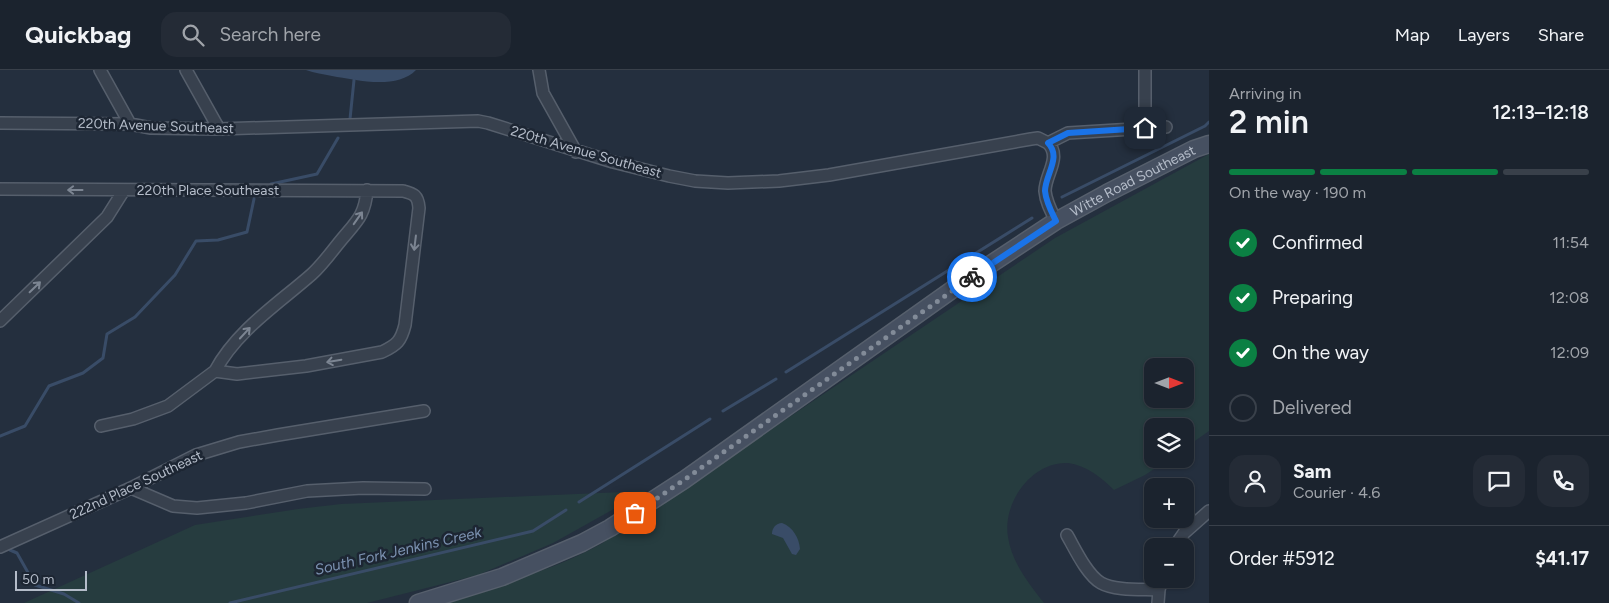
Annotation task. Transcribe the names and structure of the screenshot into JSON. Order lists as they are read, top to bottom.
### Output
{
  "streets": {
    "street": [
      "220th Avenue Southeast",
      "Witte Road Southeast",
      "220th Place Southeast",
      "222nd Place Southeast"
    ]
  },
  "water": ["South Fork Jenkins Creek"],
  "scale_bar": "50 m",
  "north": "right",
  "page": {
    "header": "Quickbag",
    "search": "Search here",
    "nav": ["Map", "Layers", "Share"],
    "heading": ["2 min", "Arriving in", "12:13–12:18"],
    "panel": [
      "Sam",
      "Courier · 4.6",
      "Order #5912",
      "$41.17"
    ],
    "bar": "On the way · 190 m",
    "list": [
      ["Confirmed", "11:54"],
      ["Preparing", "12:08"],
      ["On the way", "12:09"],
      "Delivered"
    ],
    "map_buttons": ["+", "−"],
    "scale": "50 m"
  }
}
